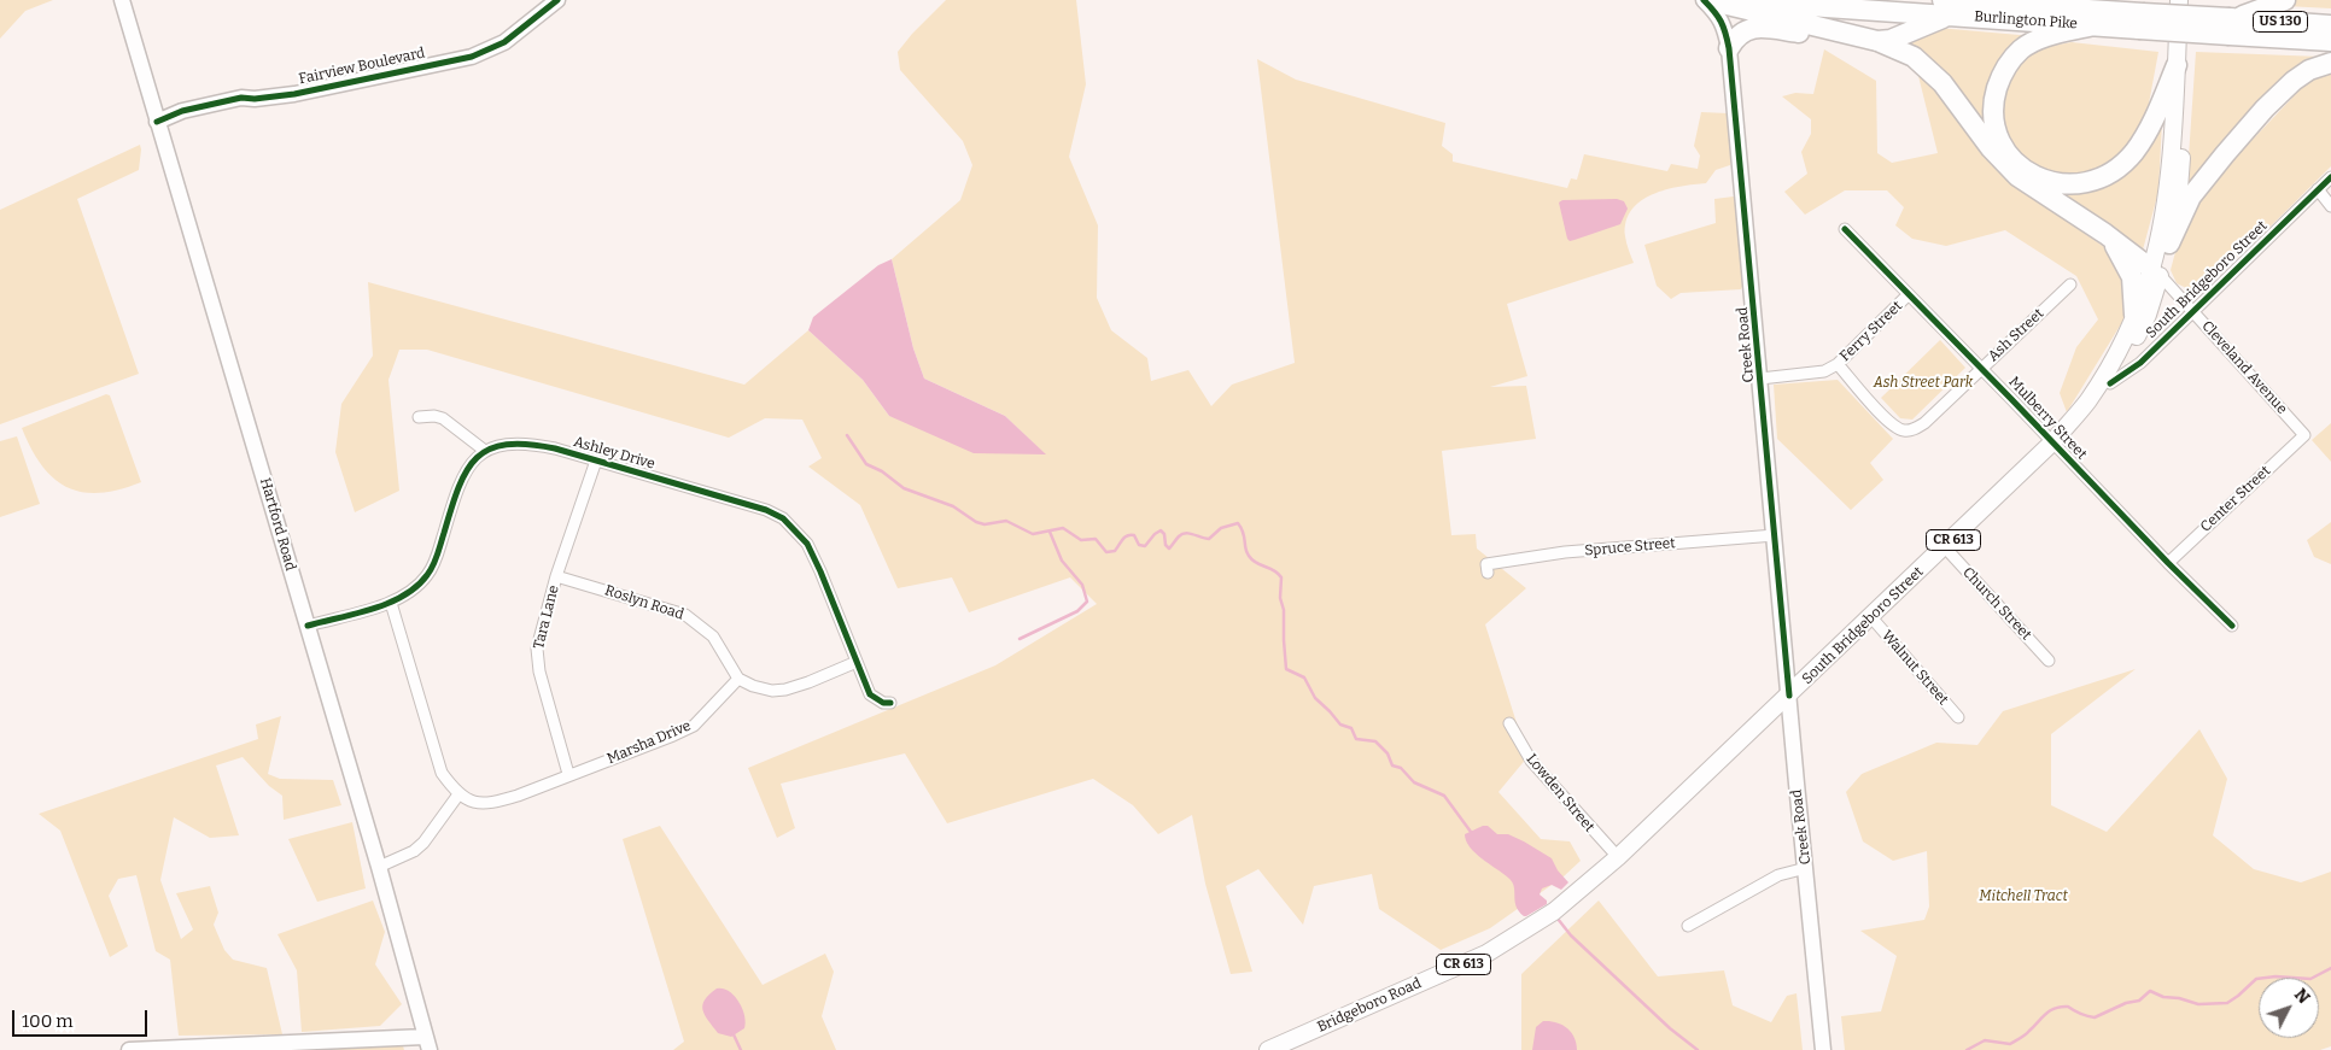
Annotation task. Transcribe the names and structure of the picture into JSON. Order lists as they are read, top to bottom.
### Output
{
  "streets": {
    "highway": ["Burlington Pike", "US 130"],
    "main road": ["South Bridgeboro Street", "CR 613", "Bridgeboro Road"],
    "street": [
      "Fairview Boulevard",
      "Ferry Street",
      "Ash Street",
      "Creek Road",
      "Cleveland Avenue",
      "Mulberry Street",
      "Ashley Drive",
      "Center Street",
      "Hartford Road",
      "Spruce Street",
      "Roslyn Road",
      "Church Street",
      "Tara Lane",
      "Walnut Street",
      "Marsha Drive",
      "Lowden Street"
    ]
  },
  "crossings": [
    ["Fairview Boulevard", "Hartford Road"],
    ["South Bridgeboro Street", "Creek Road"],
    ["South Bridgeboro Street", "Cleveland Avenue"],
    ["South Bridgeboro Street", "Mulberry Street"],
    ["South Bridgeboro Street", "Church Street"],
    ["South Bridgeboro Street", "Walnut Street"],
    ["South Bridgeboro Street", "Lowden Street"],
    ["South Bridgeboro Street", "Bridgeboro Road"],
    ["Ferry Street", "Ash Street"],
    ["Ferry Street", "Creek Road"],
    ["Ferry Street", "Mulberry Street"],
    ["Ash Street", "Mulberry Street"],
    ["Creek Road", "Spruce Street"],
    ["Cleveland Avenue", "Center Street"],
    ["Mulberry Street", "Center Street"],
    ["Ashley Drive", "Tara Lane"],
    ["Roslyn Road", "Tara Lane"],
    ["Roslyn Road", "Marsha Drive"],
    ["Tara Lane", "Marsha Drive"],
    ["Lowden Street", "Bridgeboro Road"]
  ],
  "parks": ["Ash Street Park", "Mitchell Tract"],
  "scale_bar": "100 m",
  "north": "top right"
}
